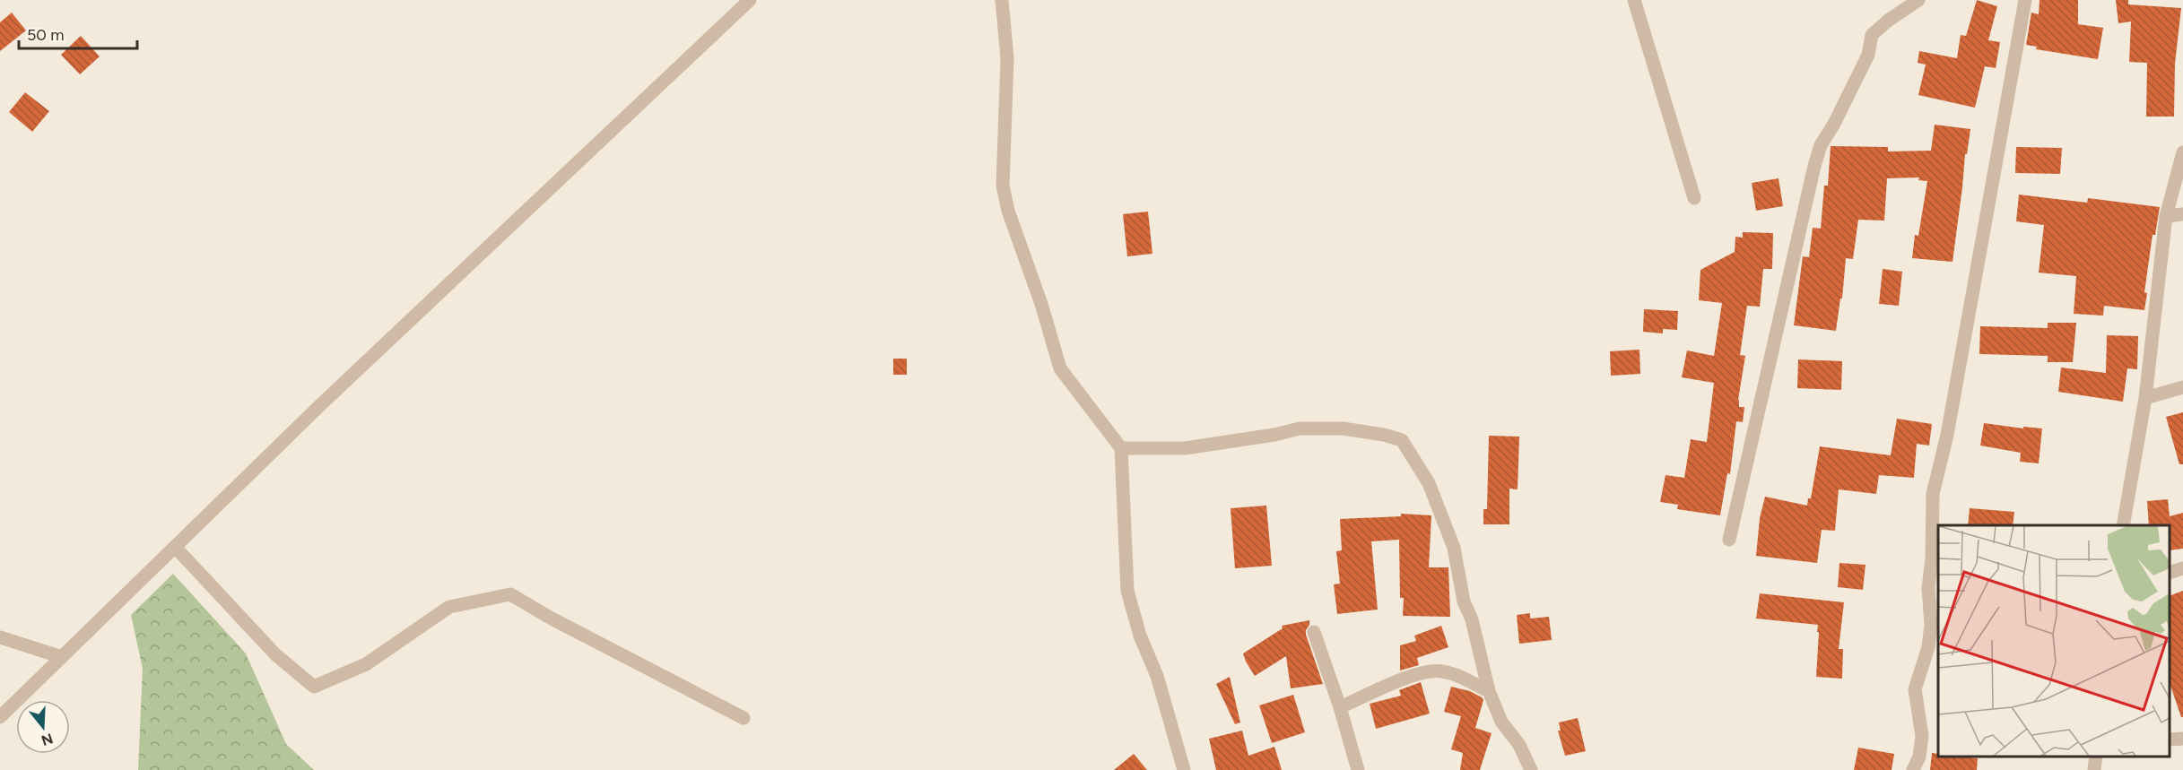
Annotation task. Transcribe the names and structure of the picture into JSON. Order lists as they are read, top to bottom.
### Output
{
  "scale_bar": "50 m",
  "north": "bottom"
}
